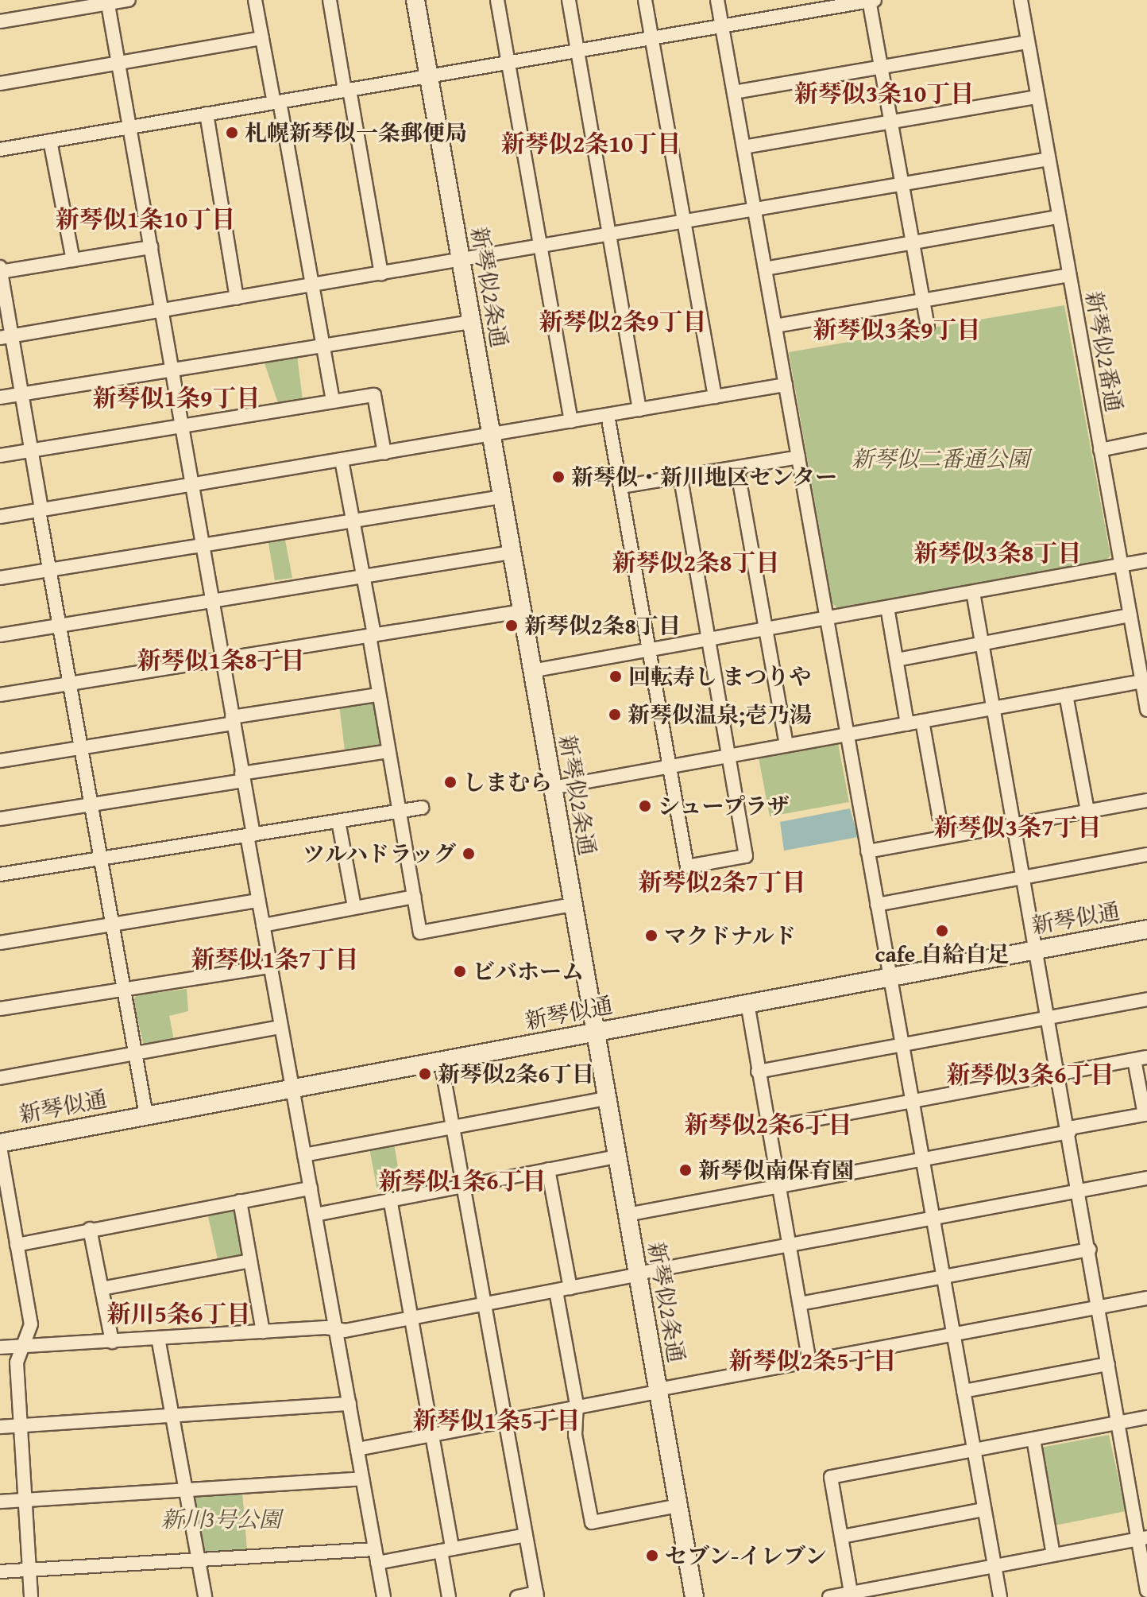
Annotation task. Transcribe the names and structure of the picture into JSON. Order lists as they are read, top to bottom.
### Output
{
  "streets": {
    "street": ["新琴似2条通", "新琴似2番通", "新琴似通"]
  },
  "crossings": [
    ["新琴似2条通", "新琴似通"]
  ],
  "districts": [
    "新琴似3条10丁目",
    "新琴似2条10丁目",
    "新琴似1条10丁目",
    "新琴似2条9丁目",
    "新琴似3条9丁目",
    "新琴似1条9丁目",
    "新琴似3条8丁目",
    "新琴似2条8丁目",
    "新琴似1条8丁目",
    "新琴似3条7丁目",
    "新琴似2条7丁目",
    "新琴似1条7丁目",
    "新琴似3条6丁目",
    "新琴似2条6丁目",
    "新琴似1条6丁目",
    "新川5条6丁目",
    "新琴似2条5丁目",
    "新琴似1条5丁目"
  ],
  "parks": ["新琴似二番通公園", "新川3号公園"],
  "places": [
    "札幌新琴似一条郵便局",
    "新琴似・新川地区センター",
    "新琴似2条8丁目",
    "回転寿し まつりや",
    "新琴似温泉;壱乃湯",
    "しまむら",
    "シュープラザ",
    "ツルハドラッグ",
    "cafe 自給自足",
    "マクドナルド",
    "ビバホーム",
    "新琴似2条6丁目",
    "新琴似南保育園",
    "セブン-イレブン"
  ]
}
